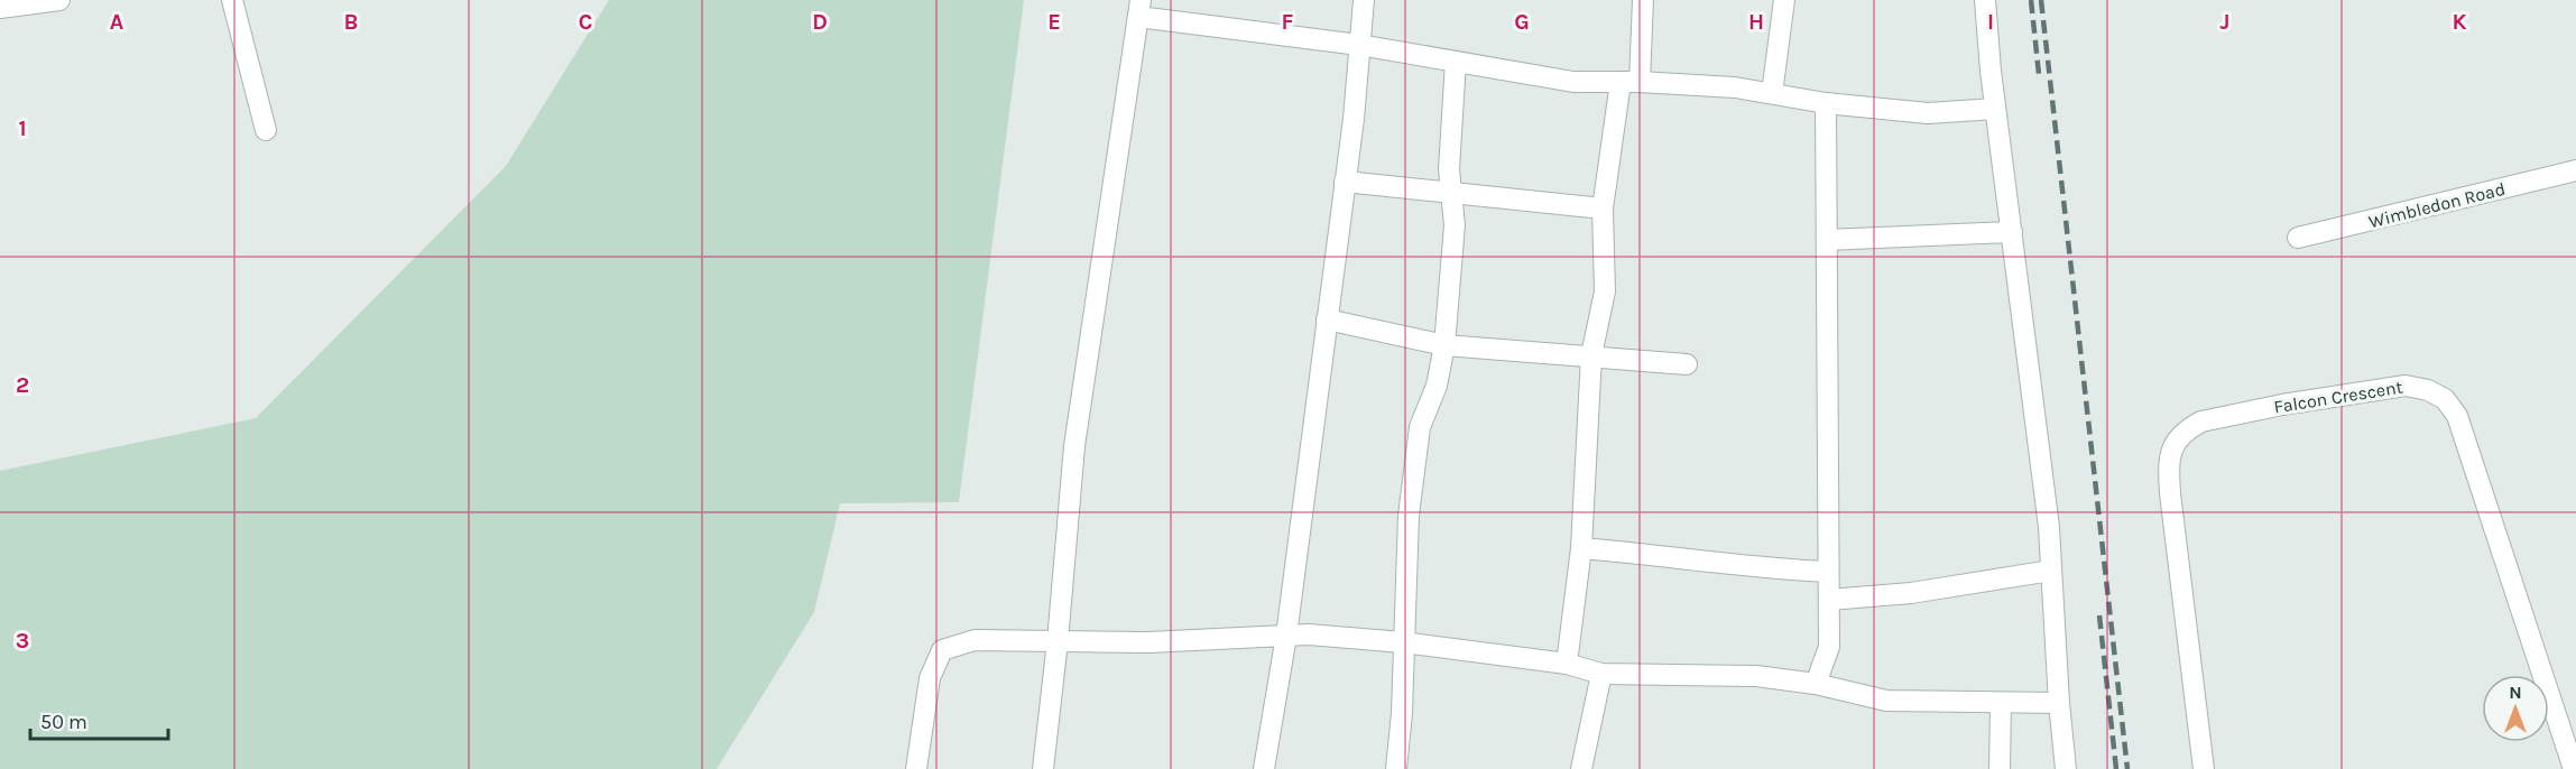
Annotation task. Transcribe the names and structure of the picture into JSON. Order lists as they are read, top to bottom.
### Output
{
  "streets": {
    "street": ["Wimbledon Road", "Falcon Crescent"]
  },
  "scale_bar": "50 m",
  "north": "top",
  "grid": {
    "columns": [
      "A",
      "B",
      "C",
      "D",
      "E",
      "F",
      "G",
      "H",
      "I",
      "J",
      "K"
    ],
    "rows": ["1", "2", "3"]
  }
}
